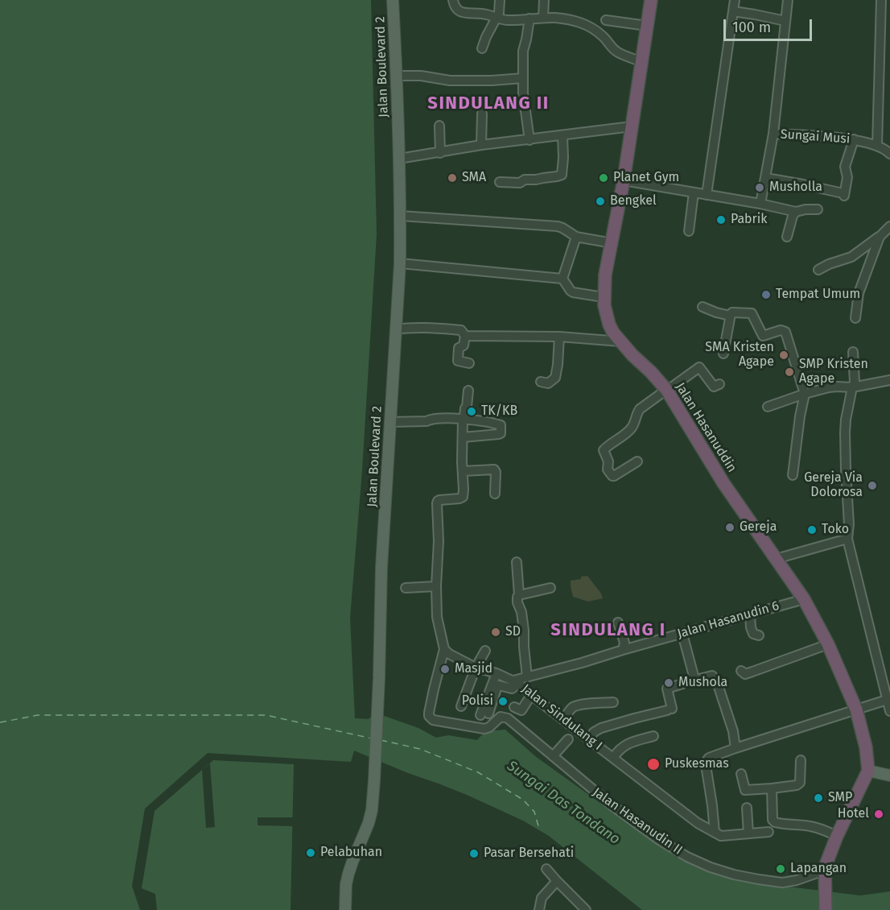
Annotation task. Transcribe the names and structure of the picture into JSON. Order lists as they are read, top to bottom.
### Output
{
  "streets": {
    "highway": ["Jalan Hasanuddin"],
    "main road": ["Jalan Boulevard 2"],
    "street": [
      "Sungai Musi",
      "Jalan Hasanudin 6",
      "Jalan Sindulang I",
      "Jalan Hasanudin II"
    ]
  },
  "crossings": [
    ["Jalan Hasanuddin", "Jalan Hasanudin 6"],
    ["Jalan Hasanudin 6", "Jalan Sindulang I"],
    ["Jalan Sindulang I", "Jalan Hasanudin II"]
  ],
  "districts": ["SINDULANG II", "SINDULANG I"],
  "water": ["Sungai Das Tondano"],
  "places": [
    "SMA",
    "Planet Gym",
    "Musholla",
    "Bengkel",
    "Pabrik",
    "Tempat Umum",
    "SMA Kristen Agape",
    "SMP Kristen Agape",
    "TK/KB",
    "Gereja Via Dolorosa",
    "Gereja",
    "Toko",
    "SD",
    "Masjid",
    "Mushola",
    "Polisi",
    "Puskesmas",
    "SMP",
    "Hotel",
    "Pelabuhan",
    "Pasar Bersehati",
    "Lapangan"
  ],
  "scale_bar": "100 m"
}
